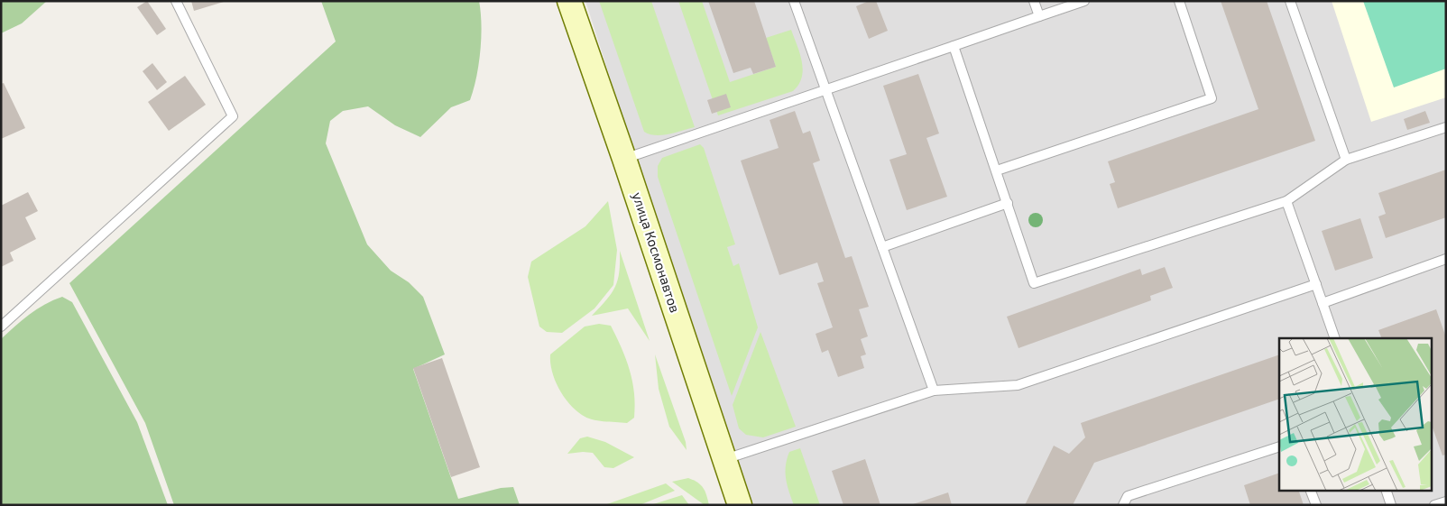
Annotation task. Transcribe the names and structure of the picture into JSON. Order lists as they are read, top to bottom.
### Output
{
  "streets": {
    "main road": ["улица Космонавтов"]
  }
}
